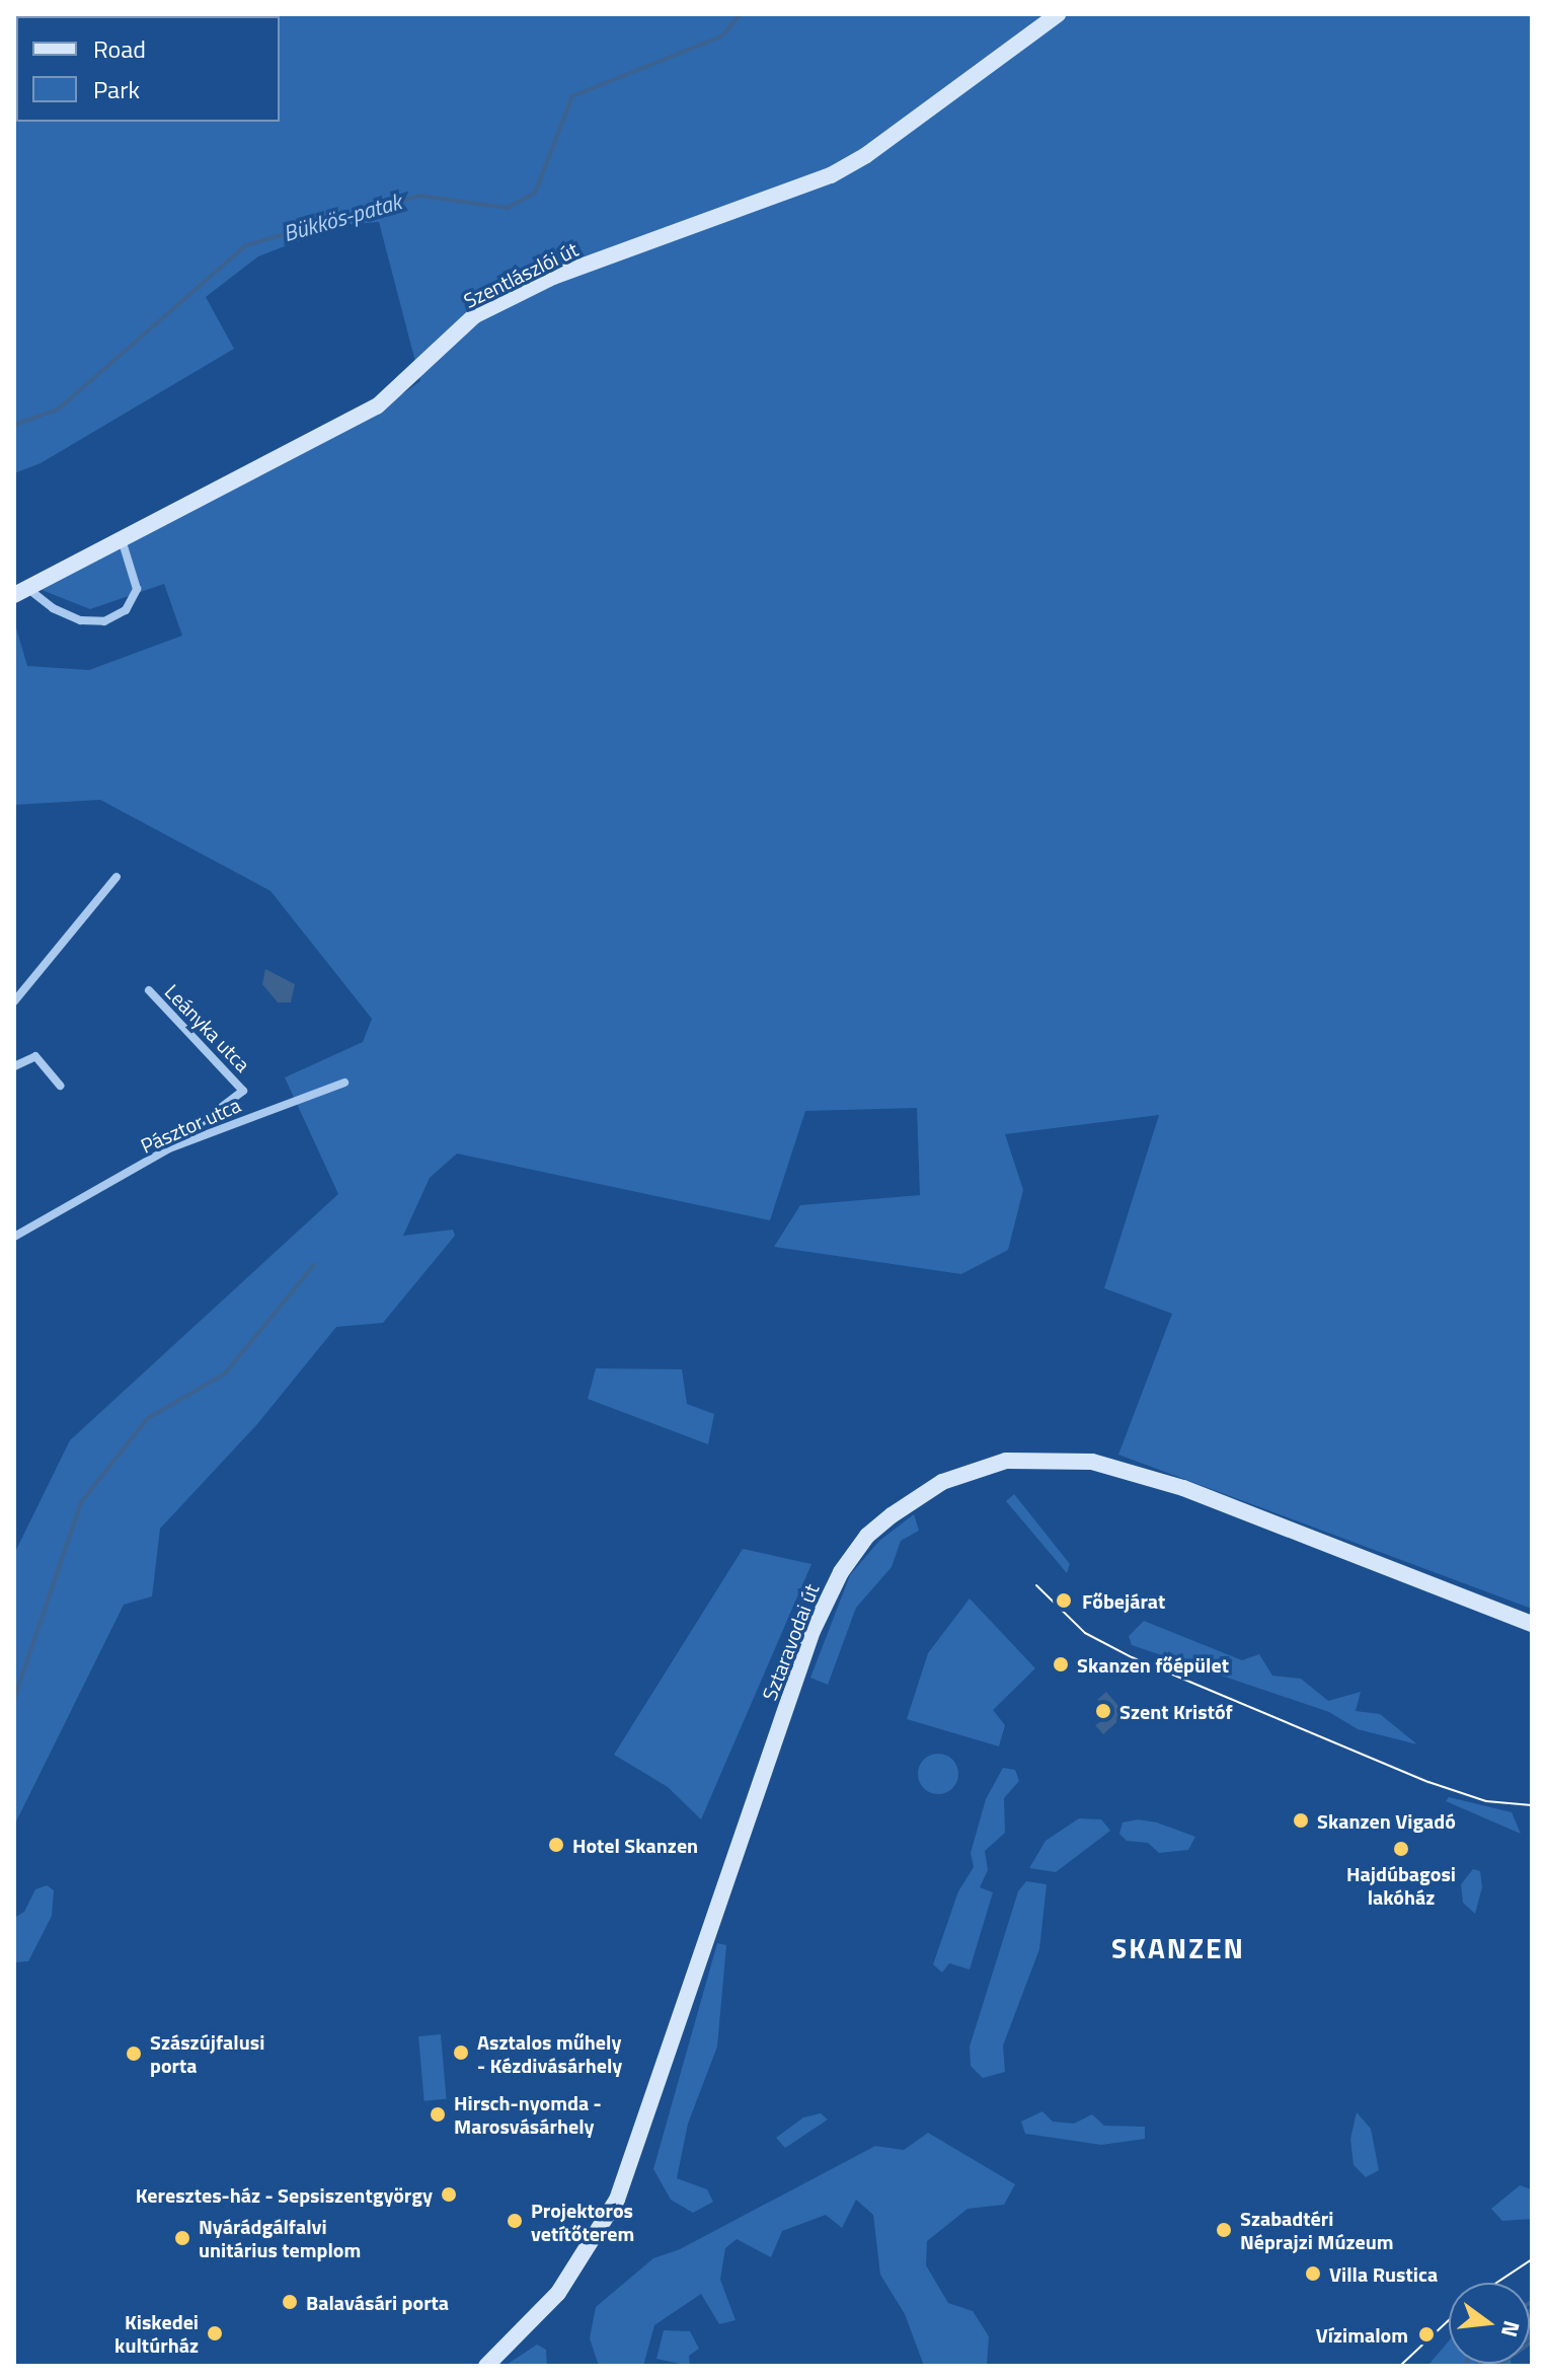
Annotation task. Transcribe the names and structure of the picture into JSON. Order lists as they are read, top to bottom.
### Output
{
  "streets": {
    "street": [
      "Szentlászlói út",
      "Leányka utca",
      "Pásztor utca",
      "Sztaravodai út"
    ]
  },
  "crossings": [
    ["Leányka utca", "Pásztor utca"]
  ],
  "districts": ["SKANZEN"],
  "water": ["Bükkös-patak"],
  "places": [
    "Főbejárat",
    "Skanzen főépület",
    "Szent Kristóf",
    "Skanzen Vigadó",
    "Hotel Skanzen",
    "Hajdúbagosi lakóház",
    "Asztalos műhely - Kézdivásárhely",
    "Szászújfalusi porta",
    "Hirsch-nyomda - Marosvásárhely",
    "Keresztes-ház - Sepsiszentgyörgy",
    "Projektoros vetítőterem",
    "Szabadtéri Néprajzi Múzeum",
    "Nyárádgálfalvi unitárius templom",
    "Villa Rustica",
    "Balavásári porta",
    "Kiskedei kultúrház",
    "Vízimalom"
  ],
  "legend": ["Road", "Park"],
  "north": "right"
}
